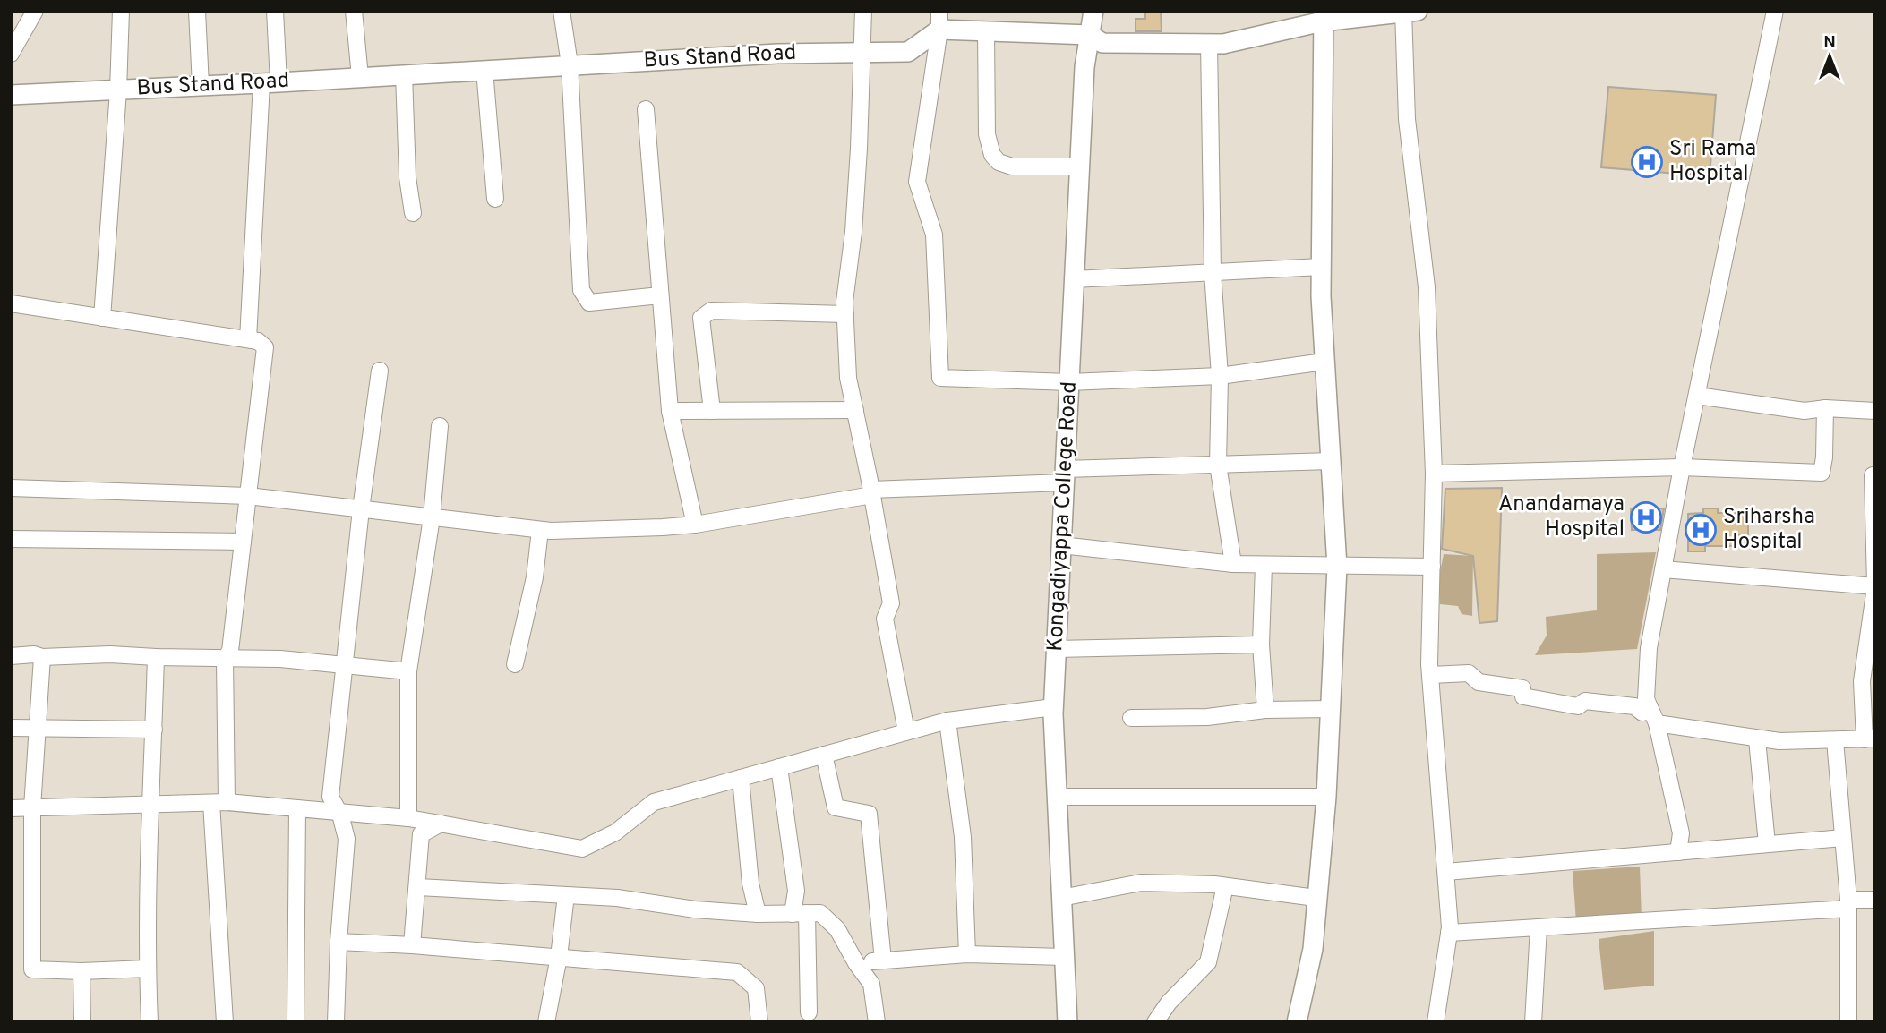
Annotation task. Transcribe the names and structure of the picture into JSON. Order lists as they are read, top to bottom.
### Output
{
  "streets": {
    "street": ["Bus Stand Road", "Kongadiyappa College Road"]
  },
  "places": {
    "hospital": ["Sri Rama Hospital", "Anandamaya Hospital", "Sriharsha Hospital"]
  },
  "north": "top"
}
